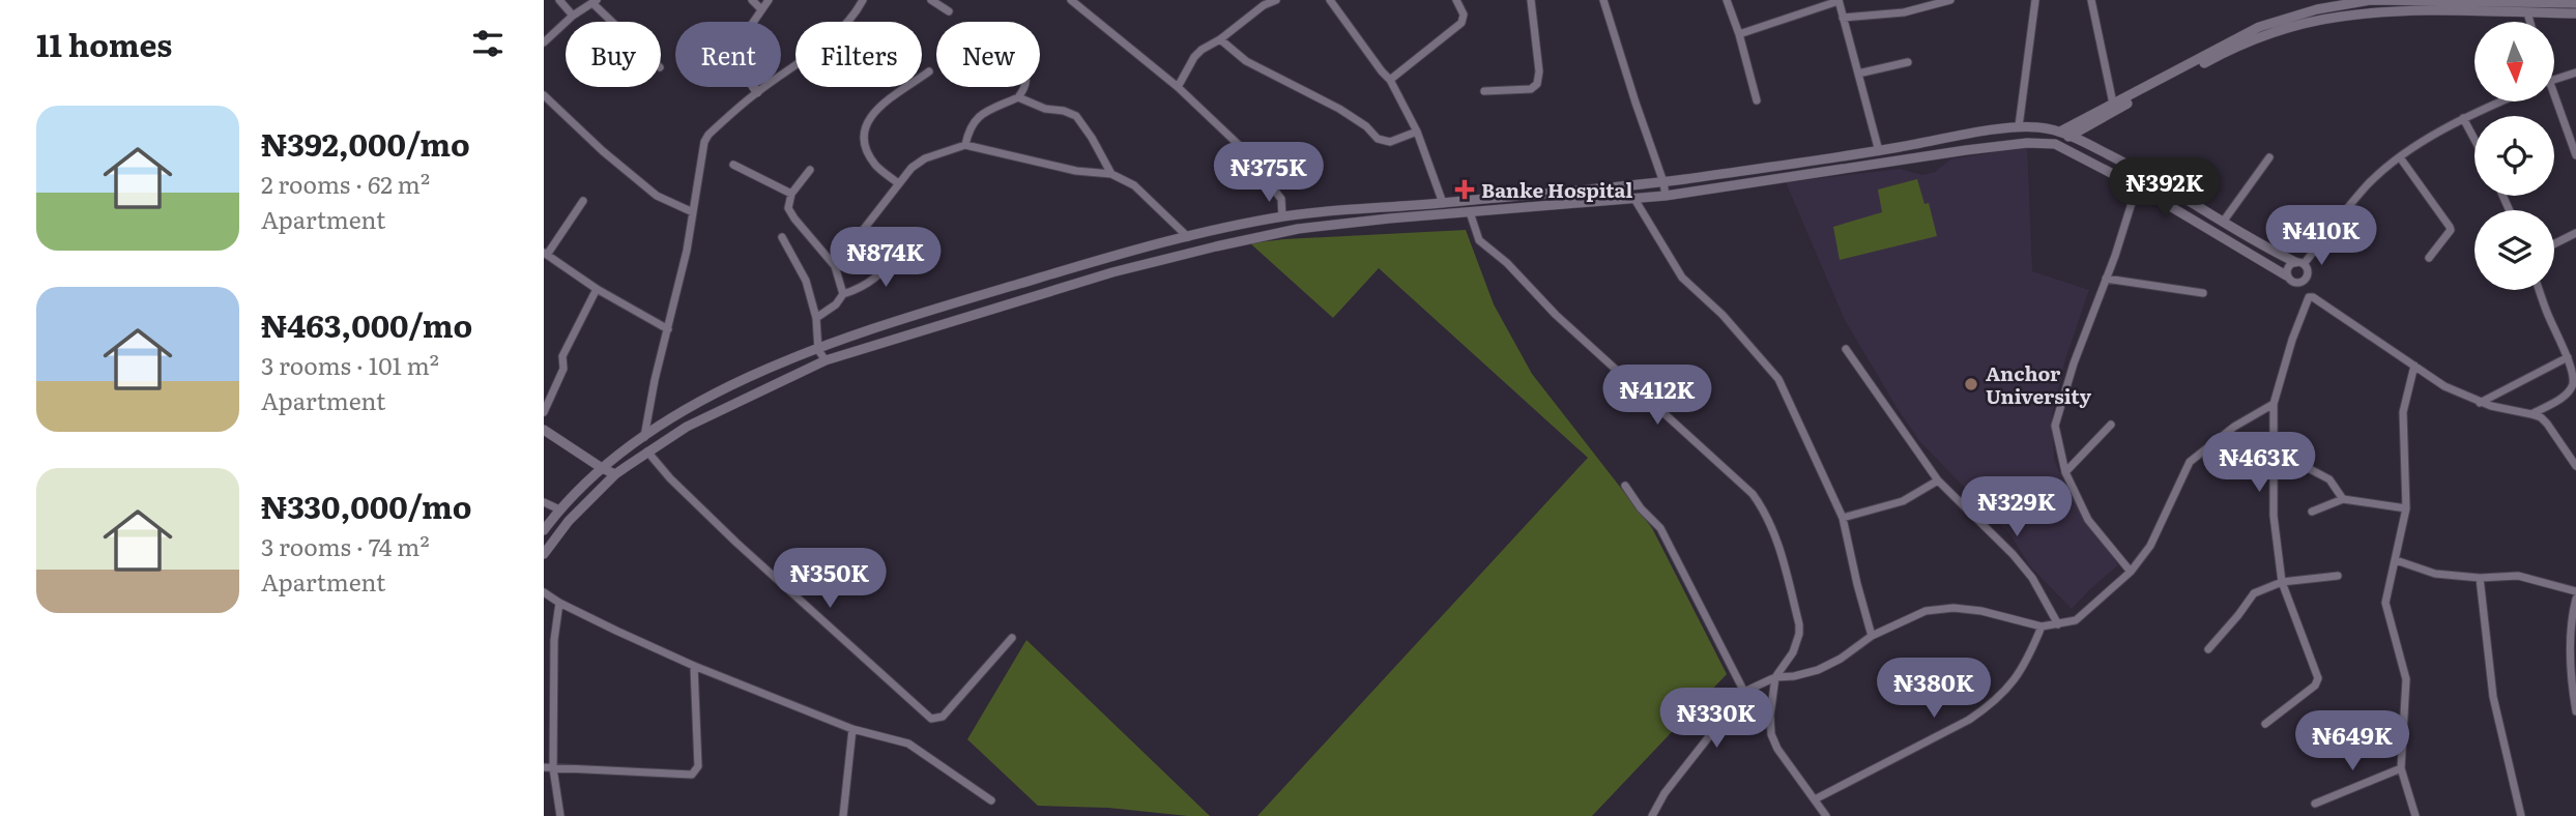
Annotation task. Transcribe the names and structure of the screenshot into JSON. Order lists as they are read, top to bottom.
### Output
{
  "places": {
    "health": ["Banke Hospital"],
    "other": ["Anchor University"]
  },
  "north": "bottom",
  "page": {
    "heading": "11 homes",
    "chip": [
      "Buy",
      "Rent",
      "Filters",
      "New"
    ],
    "list": [
      {
        "name": "₦392,000/mo",
        "note": "2 rooms · 62 m² · Apartment"
      },
      {
        "name": "₦463,000/mo",
        "note": "3 rooms · 101 m² · Apartment"
      },
      {
        "name": "₦330,000/mo",
        "note": "3 rooms · 74 m² · Apartment"
      }
    ],
    "price": [
      "₦375K",
      "₦392K",
      "₦410K",
      "₦874K",
      "₦412K",
      "₦463K",
      "₦329K",
      "₦350K",
      "₦380K",
      "₦330K",
      "₦649K"
    ]
  }
}
